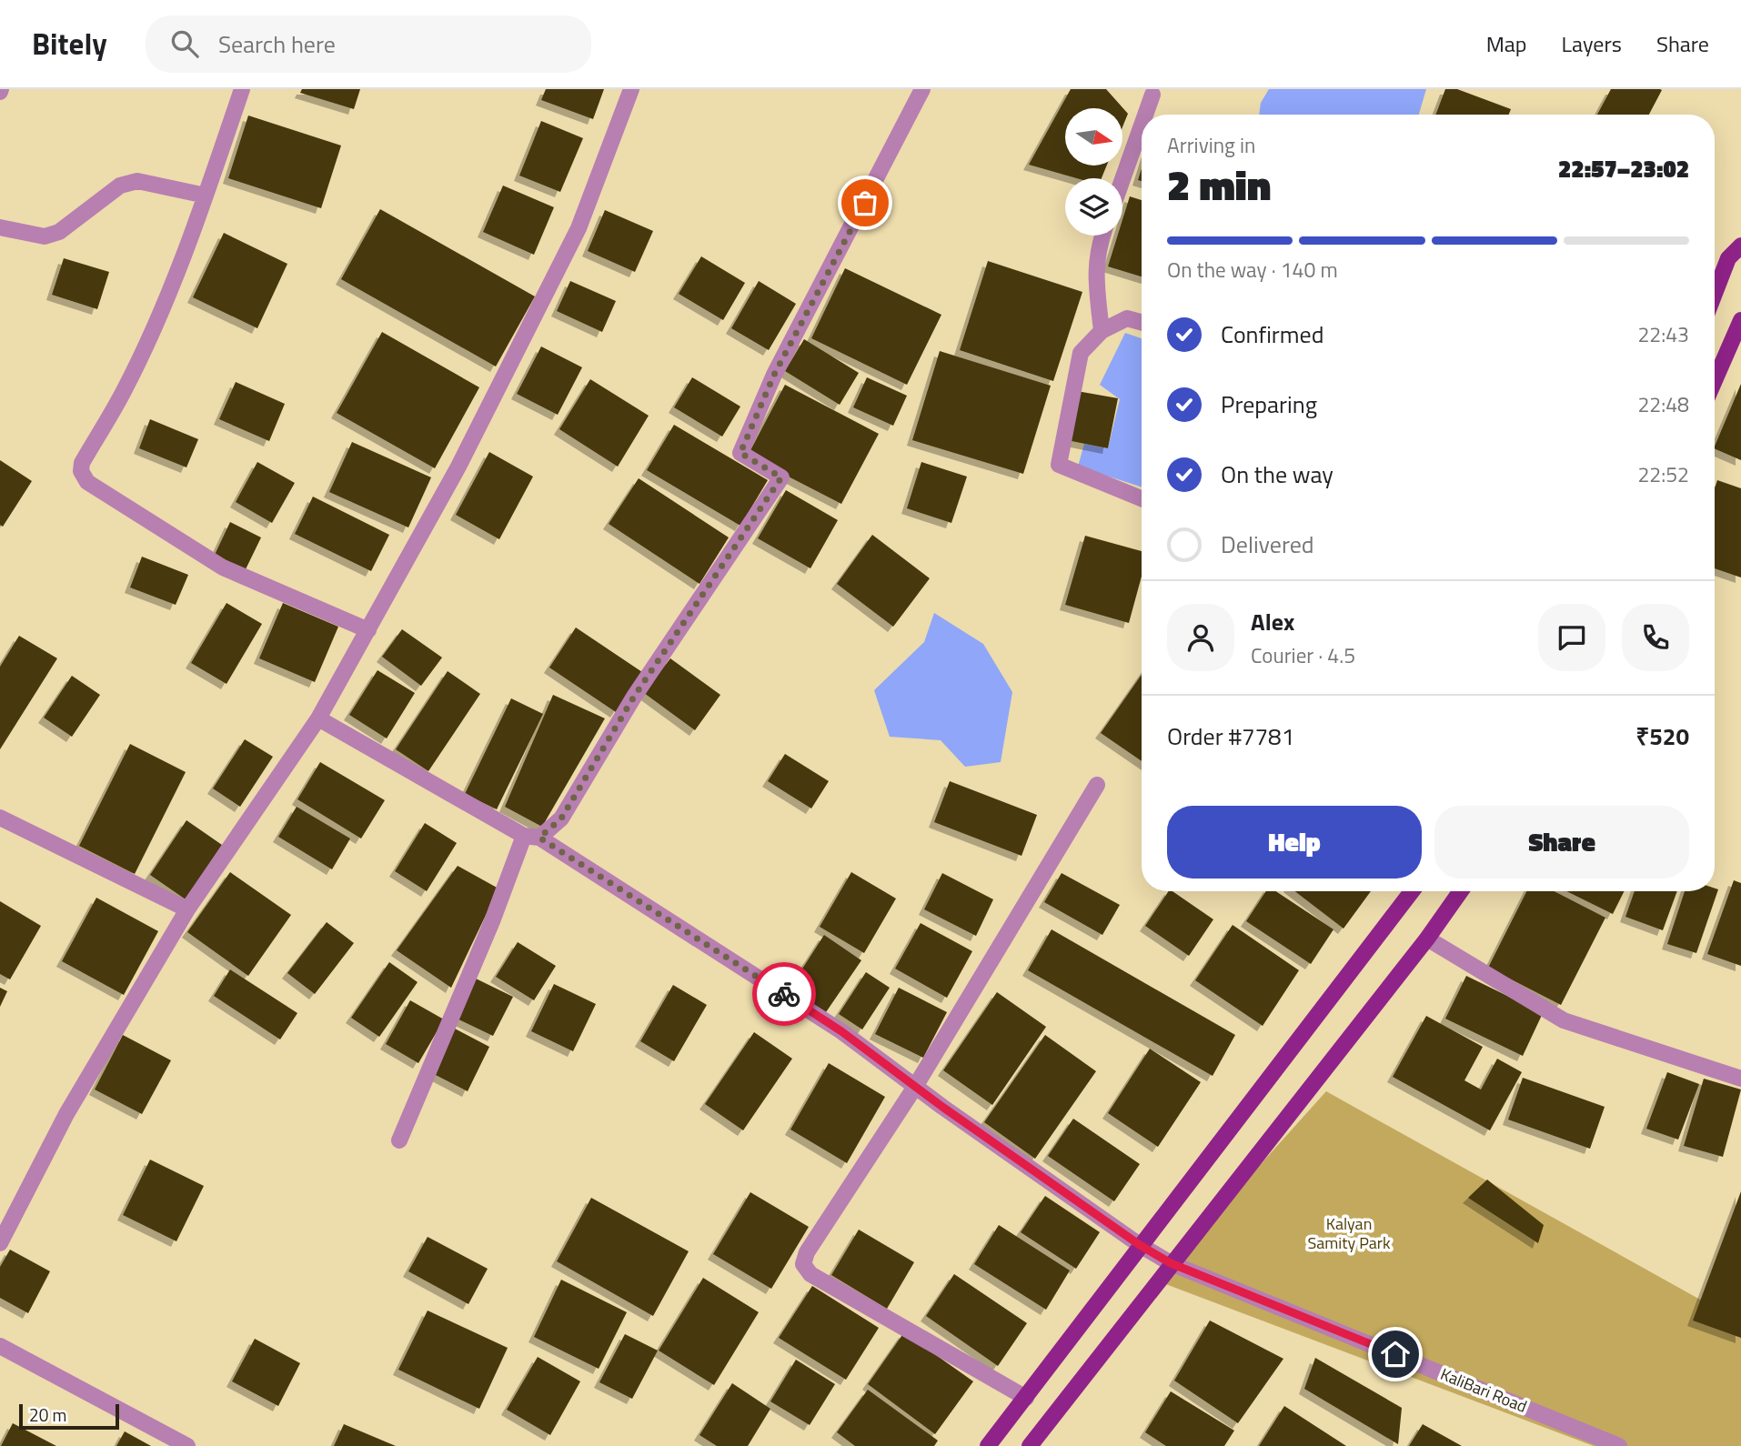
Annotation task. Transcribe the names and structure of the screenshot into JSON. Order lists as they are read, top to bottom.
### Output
{
  "streets": {
    "street": ["KaliBari Road"]
  },
  "parks": ["Kalyan Samity Park"],
  "scale_bar": "20 m",
  "north": "right",
  "page": {
    "header": "Bitely",
    "search": "Search here",
    "nav": ["Map", "Layers", "Share"],
    "heading": ["2 min", "Arriving in", "22:57–23:02"],
    "panel": [
      "Alex",
      "Courier · 4.5",
      "Order #7781",
      "₹520"
    ],
    "bar": "On the way · 140 m",
    "list": [
      ["Confirmed", "22:43"],
      ["Preparing", "22:48"],
      ["On the way", "22:52"],
      "Delivered"
    ],
    "buttons": ["Help", "Share"],
    "scale": "20 m"
  }
}
